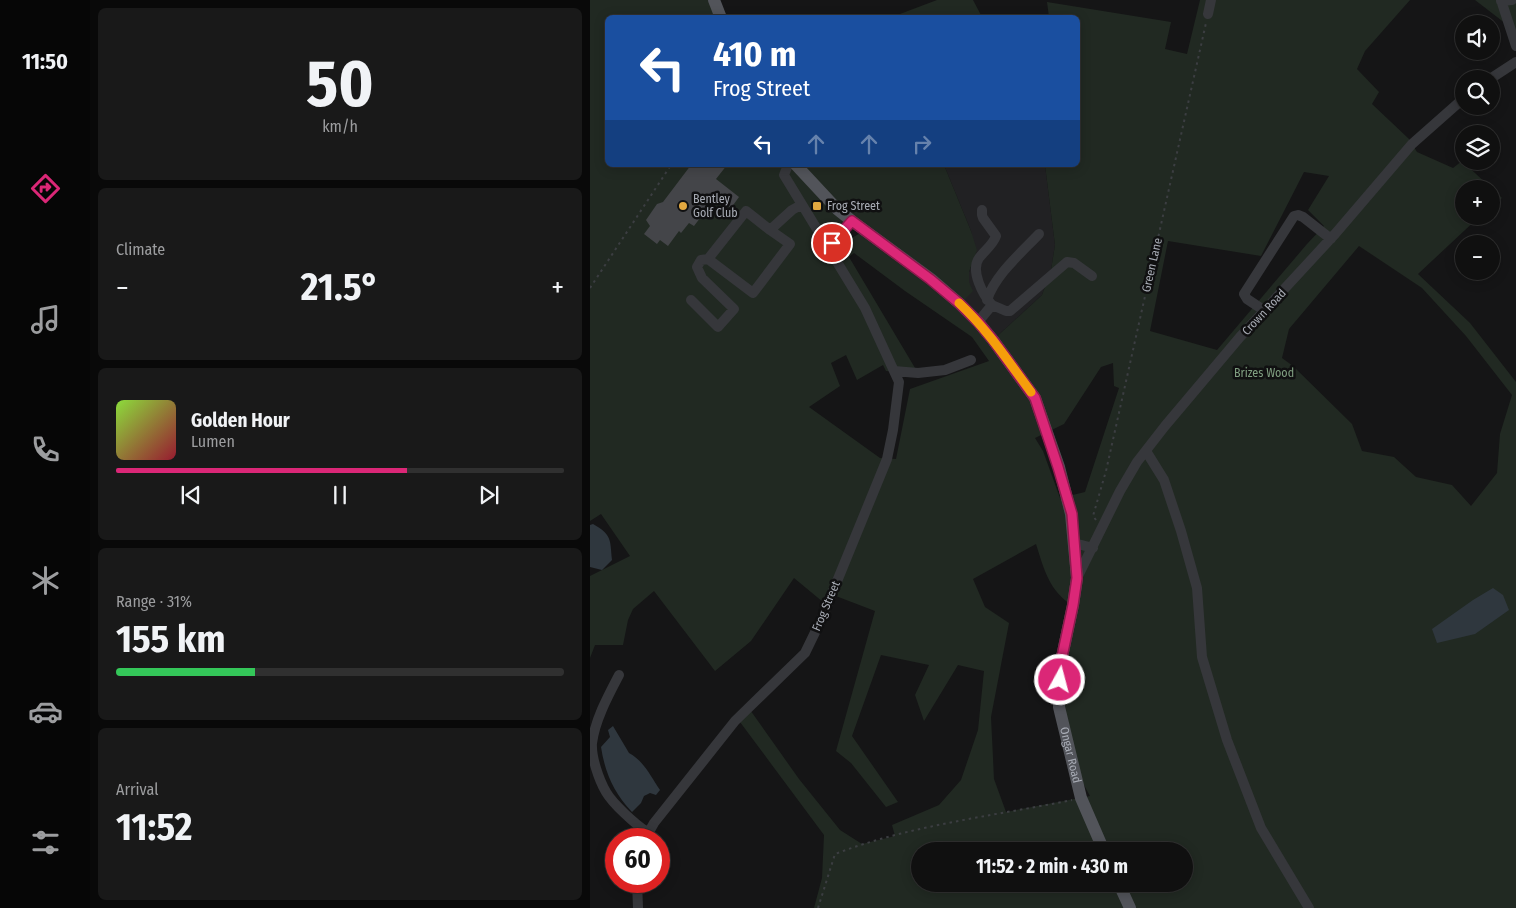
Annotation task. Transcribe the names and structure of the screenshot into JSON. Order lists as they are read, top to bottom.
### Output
{
  "streets": {
    "main road": ["Ongar Road"],
    "street": ["Crown Road", "Frog Street"],
    "path": ["Green Lane"]
  },
  "crossings": [
    ["Green Lane", "Crown Road"],
    ["Crown Road", "Ongar Road"]
  ],
  "parks": ["Brizes Wood"],
  "places": {
    "other": ["Bentley Golf Club"],
    "transit": ["Frog Street"]
  },
  "page": {
    "tabs": "11:50",
    "tile": [
      ["50", "km/h"],
      "Climate",
      ["Range · 31%", "155 km"],
      ["Arrival", "11:52"]
    ],
    "map_buttons": ["+", "−"],
    "turn": ["410 m", "Frog Street"],
    "heat": ["−", "21.5°", "+"],
    "song": ["Golden Hour", "Lumen"],
    "limit": "60",
    "trip": "11:52 · 2 min · 430 m"
  }
}
